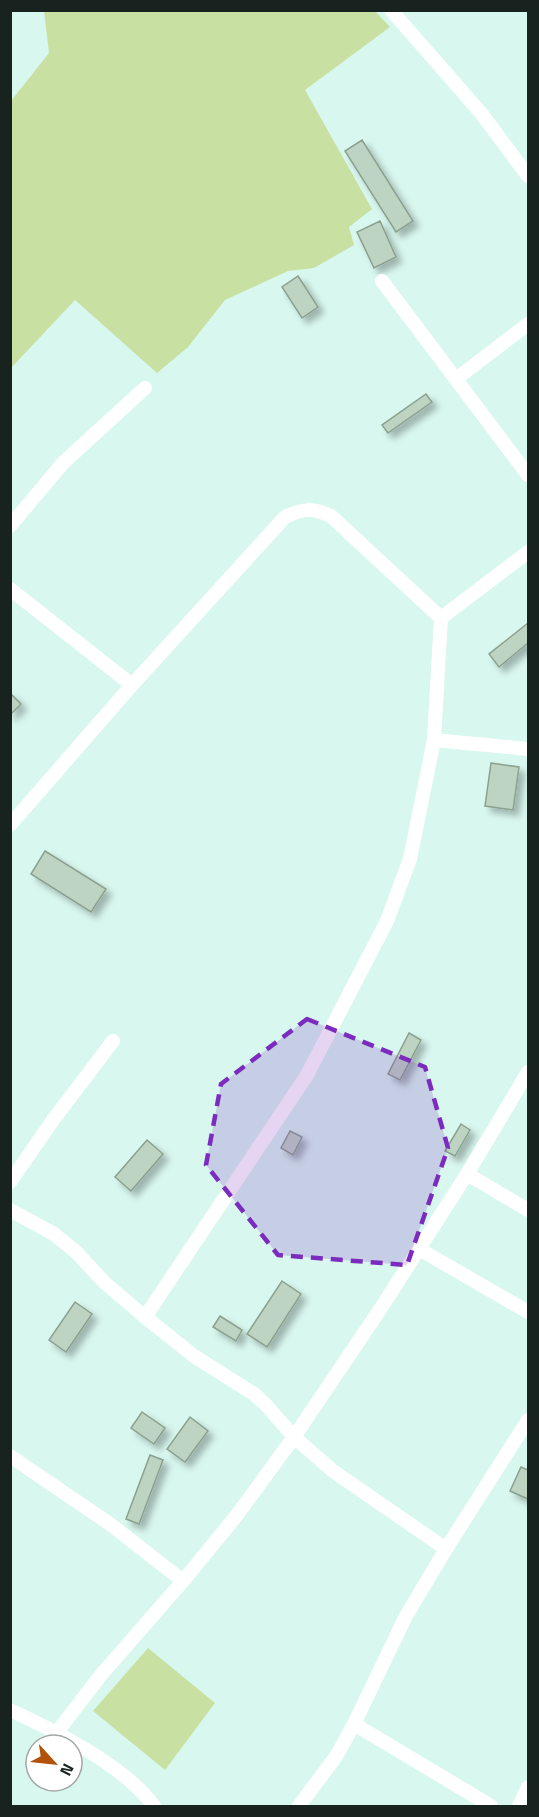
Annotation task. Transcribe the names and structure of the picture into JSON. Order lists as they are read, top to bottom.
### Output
{
  "north": "bottom right"
}
